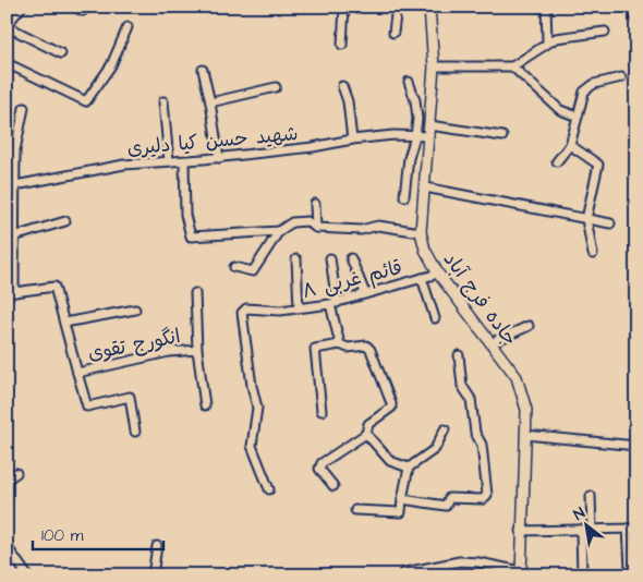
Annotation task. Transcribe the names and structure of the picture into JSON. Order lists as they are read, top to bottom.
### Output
{
  "streets": {
    "street": [
      "شهید حسن کیا دلیری",
      "قائم غربی ۸",
      "جاده فرج آباد",
      "انگورج تقوی"
    ]
  },
  "crossings": [
    ["شهید حسن کیا دلیری", "جاده فرج آباد"],
    ["قائم غربی ۸", "جاده فرج آباد"]
  ],
  "scale_bar": "100 m",
  "north": "top left"
}
